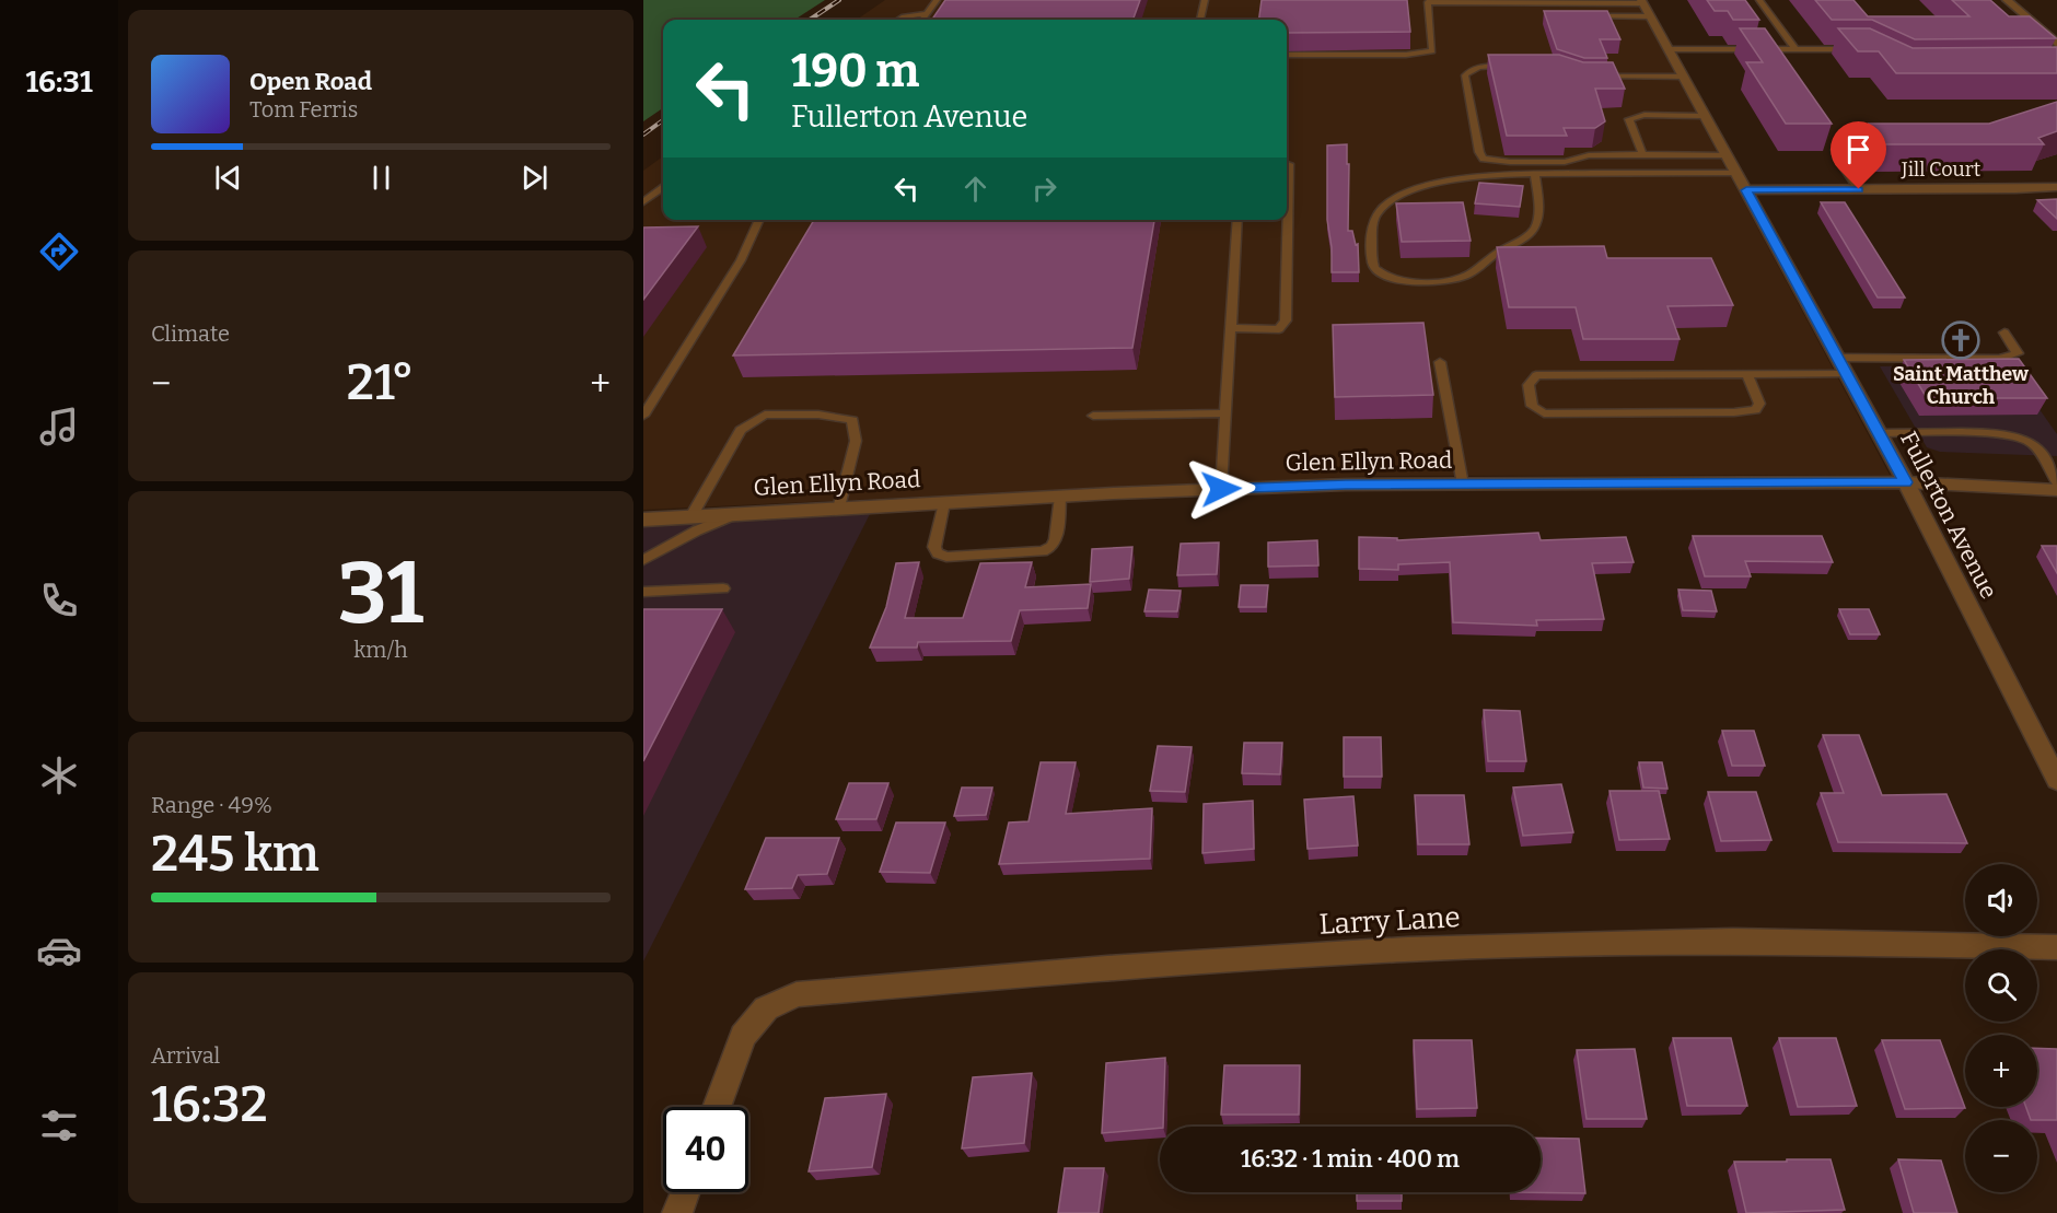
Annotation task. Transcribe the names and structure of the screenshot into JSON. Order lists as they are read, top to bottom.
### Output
{
  "streets": {
    "street": [
      "Jill Court",
      "Glen Ellyn Road",
      "Fullerton Avenue",
      "Larry Lane"
    ]
  },
  "crossings": [
    ["Jill Court", "Fullerton Avenue"],
    ["Glen Ellyn Road", "Fullerton Avenue"]
  ],
  "places": {
    "church": ["Saint Matthew Church"]
  },
  "page": {
    "tabs": "16:31",
    "turn": ["190 m", "Fullerton Avenue"],
    "song": ["Open Road", "Tom Ferris"],
    "tile": [
      "Climate",
      ["31", "km/h"],
      ["Range · 49%", "245 km"],
      ["Arrival", "16:32"]
    ],
    "heat": ["−", "21°", "+"],
    "map_buttons": ["+", "−"],
    "limit": "40",
    "trip": "16:32 · 1 min · 400 m"
  }
}
